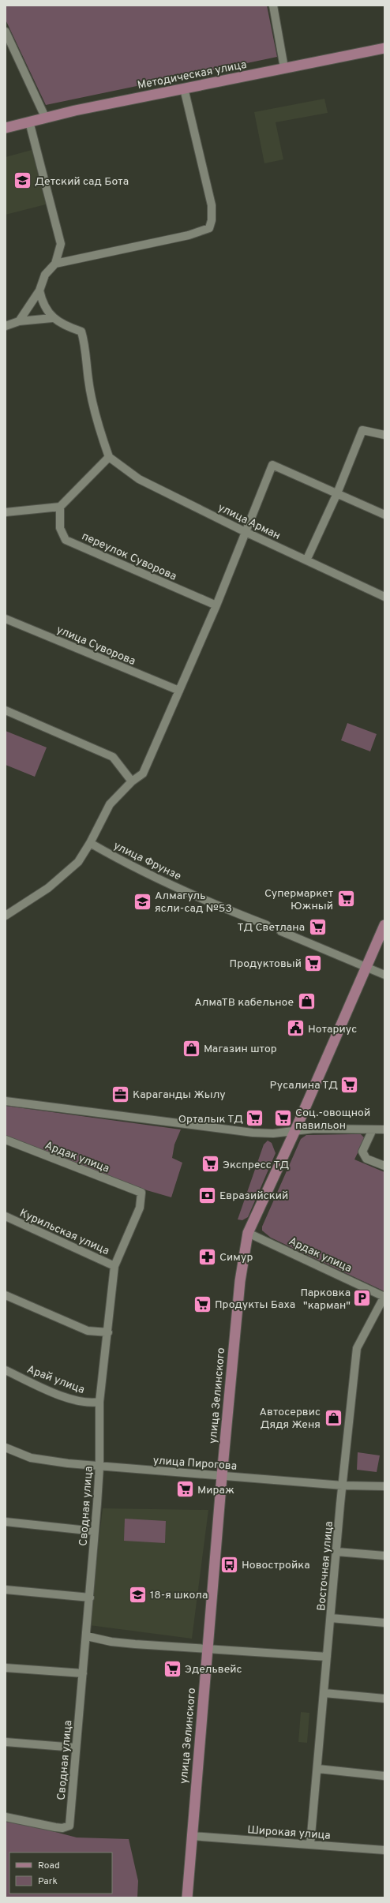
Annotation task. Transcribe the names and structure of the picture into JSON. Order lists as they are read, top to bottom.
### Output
{
  "streets": {
    "main road": ["Методическая улица", "улица Зелинского"],
    "street": [
      "улица Арман",
      "переулок Суворова",
      "улица Суворова",
      "улица Фрунзе",
      "Ардак улица",
      "Курильская улица",
      "Арай улица",
      "улица Пирогова",
      "Сводная улица",
      "Восточная улица",
      "Широкая улица"
    ]
  },
  "crossings": [
    ["Ардак улица", "улица Зелинского"],
    ["Ардак улица", "Сводная улица"],
    ["Ардак улица", "Восточная улица"],
    ["Курильская улица", "Сводная улица"],
    ["Арай улица", "Сводная улица"],
    ["улица Зелинского", "улица Пирогова"],
    ["улица Зелинского", "Широкая улица"],
    ["улица Пирогова", "Сводная улица"],
    ["улица Пирогова", "Восточная улица"],
    ["Восточная улица", "Широкая улица"]
  ],
  "places": {
    "school or university": ["Детский сад Бота", "Алмагуль ясли-сад №53", "18-я школа"],
    "supermarket": [
      "Супермаркет Южный",
      "ТД Светлана",
      "Продуктовый",
      "Русалина ТД",
      "Орталык ТД",
      "Соц.-овощной павильон",
      "Экспресс ТД",
      "Продукты Баха",
      "Мираж",
      "Эдельвейс"
    ],
    "shop": ["АлмаТВ кабельное", "Магазин штор", "Автосервис Дядя Женя"],
    "public building": ["Нотариус"],
    "office": ["Караганды Жылу"],
    "bank": ["Евразийский"],
    "pharmacy": ["Симур"],
    "parking": ["Парковка \"карман\""],
    "bus stop": ["Новостройка"]
  },
  "legend": ["Road", "Park"]
}
